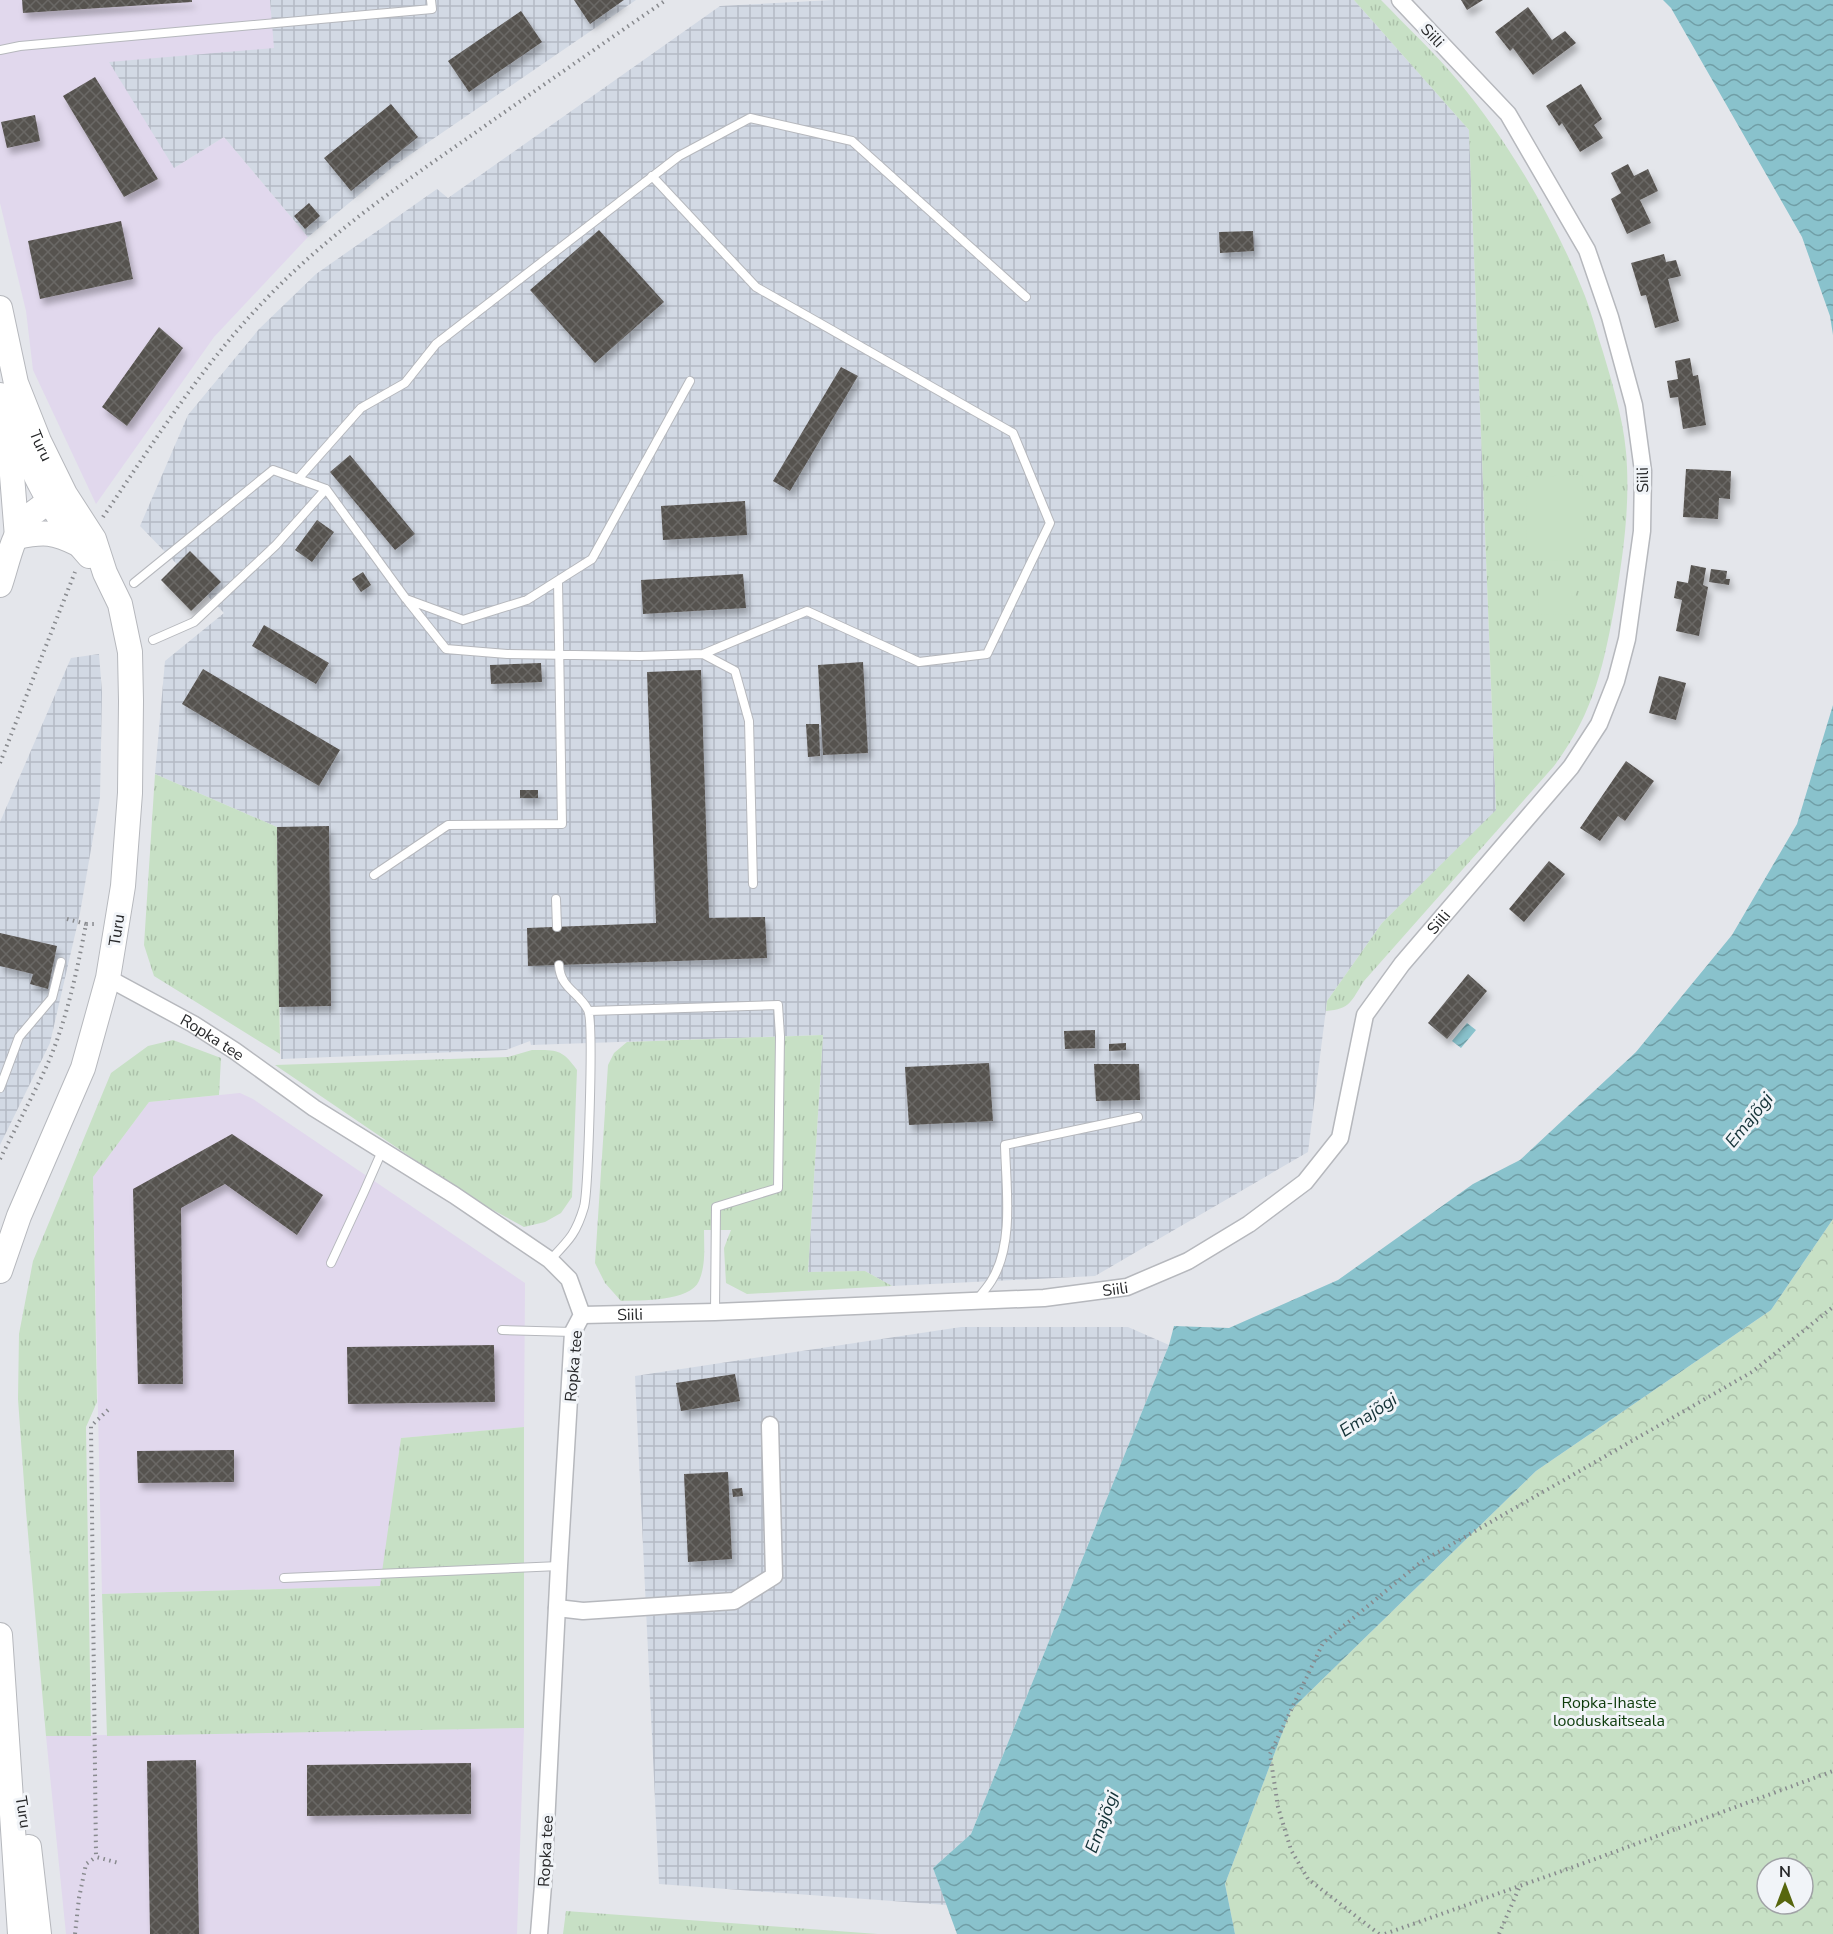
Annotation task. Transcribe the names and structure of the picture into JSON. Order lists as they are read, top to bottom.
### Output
{
  "streets": {
    "main road": ["Turu"],
    "street": ["Siili", "Ropka tee"]
  },
  "crossings": [
    ["Siili", "Ropka tee"],
    ["Turu", "Ropka tee"]
  ],
  "water": ["Emajõgi"],
  "parks": ["Ropka-Ihaste looduskaitseala"],
  "north": "top"
}
